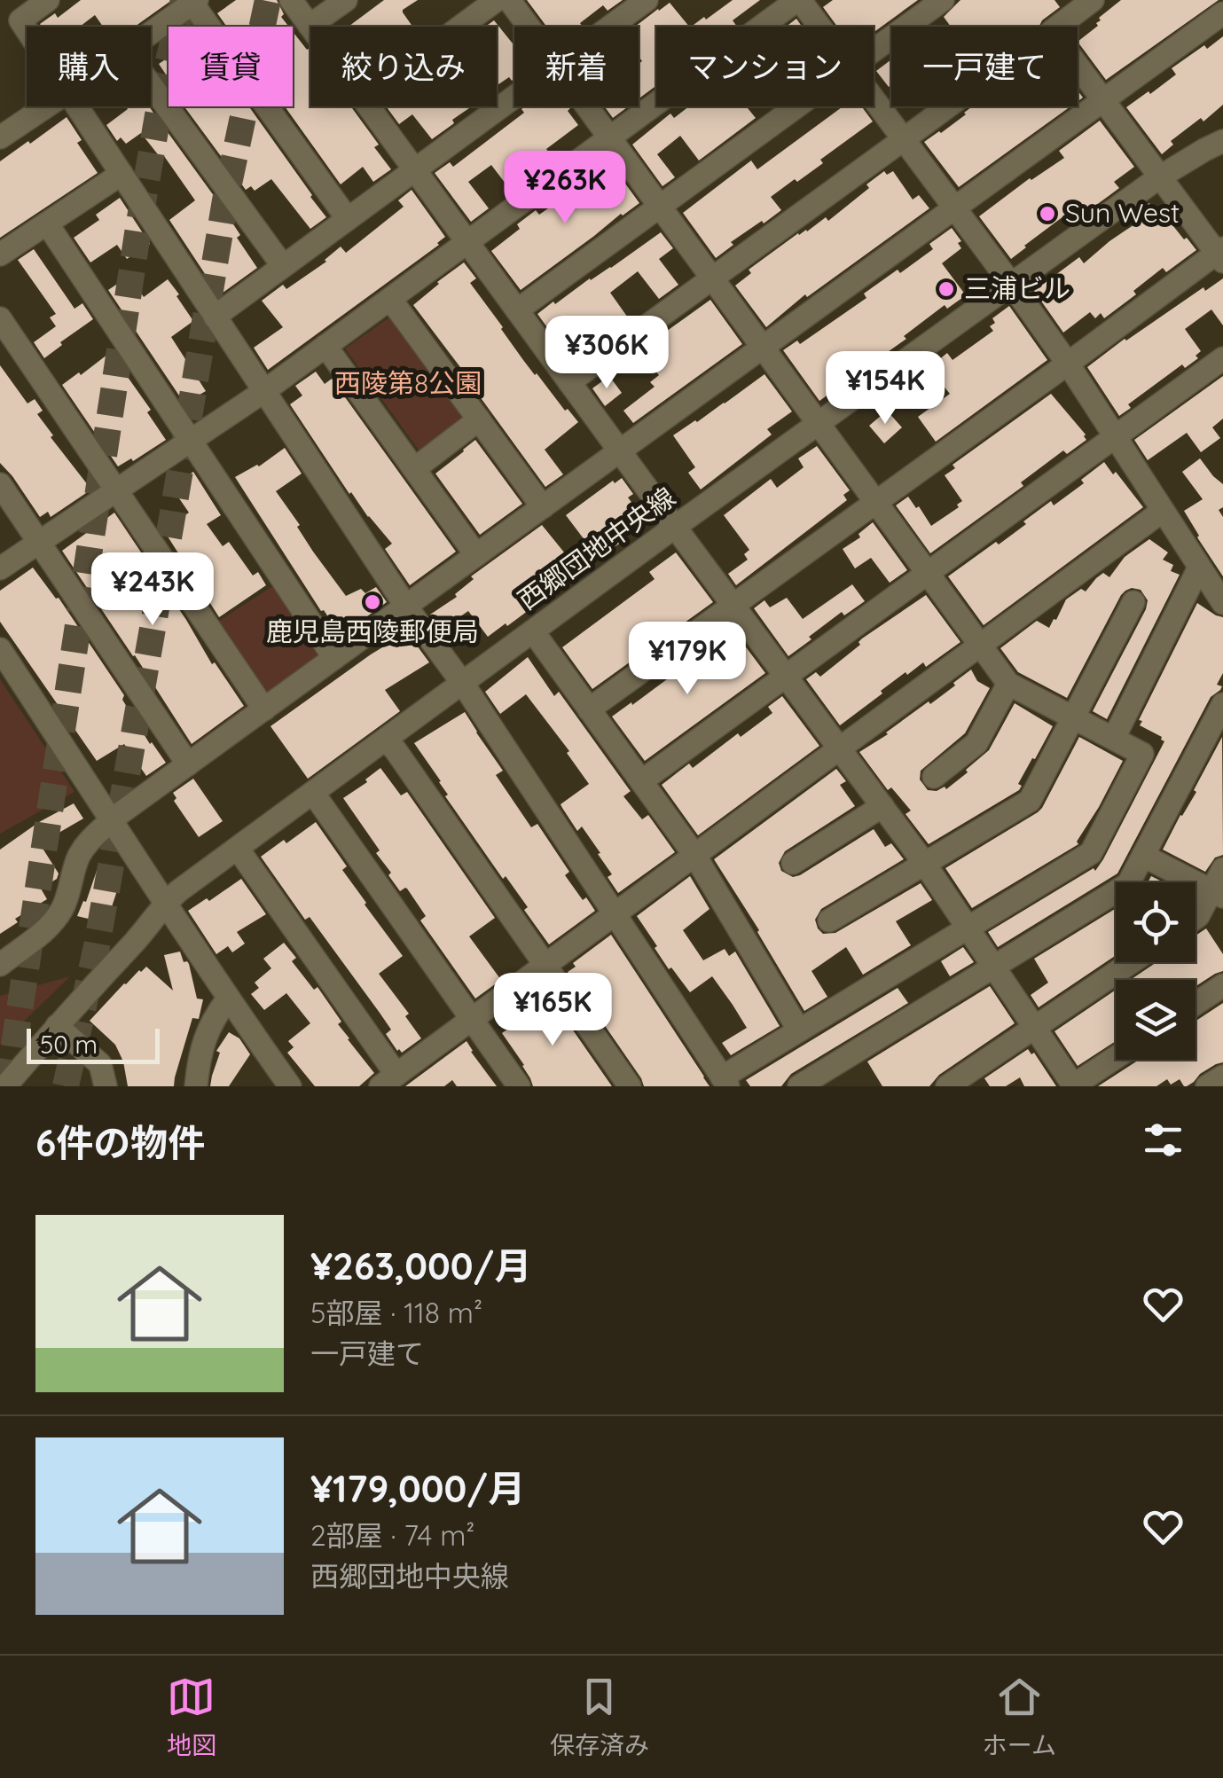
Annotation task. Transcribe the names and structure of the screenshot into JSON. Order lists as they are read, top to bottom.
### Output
{
  "streets": {
    "street": ["西郷団地中央線"]
  },
  "parks": ["西陵第8公園"],
  "places": ["Sun West", "三浦ビル", "鹿児島西陵郵便局"],
  "scale_bar": "50 m",
  "page": {
    "chip": [
      "購入",
      "賃貸",
      "絞り込み",
      "新着",
      "マンション",
      "一戸建て"
    ],
    "price": [
      "¥263K",
      "¥306K",
      "¥154K",
      "¥243K",
      "¥179K",
      "¥165K"
    ],
    "scale": "50 m",
    "heading": "6件の物件",
    "list": [
      {
        "name": "¥263,000/月",
        "note": "5部屋 · 118 m² · 一戸建て"
      },
      {
        "name": "¥179,000/月",
        "note": "2部屋 · 74 m² · 西郷団地中央線"
      }
    ],
    "tabs": ["地図", "保存済み", "ホーム"]
  }
}
